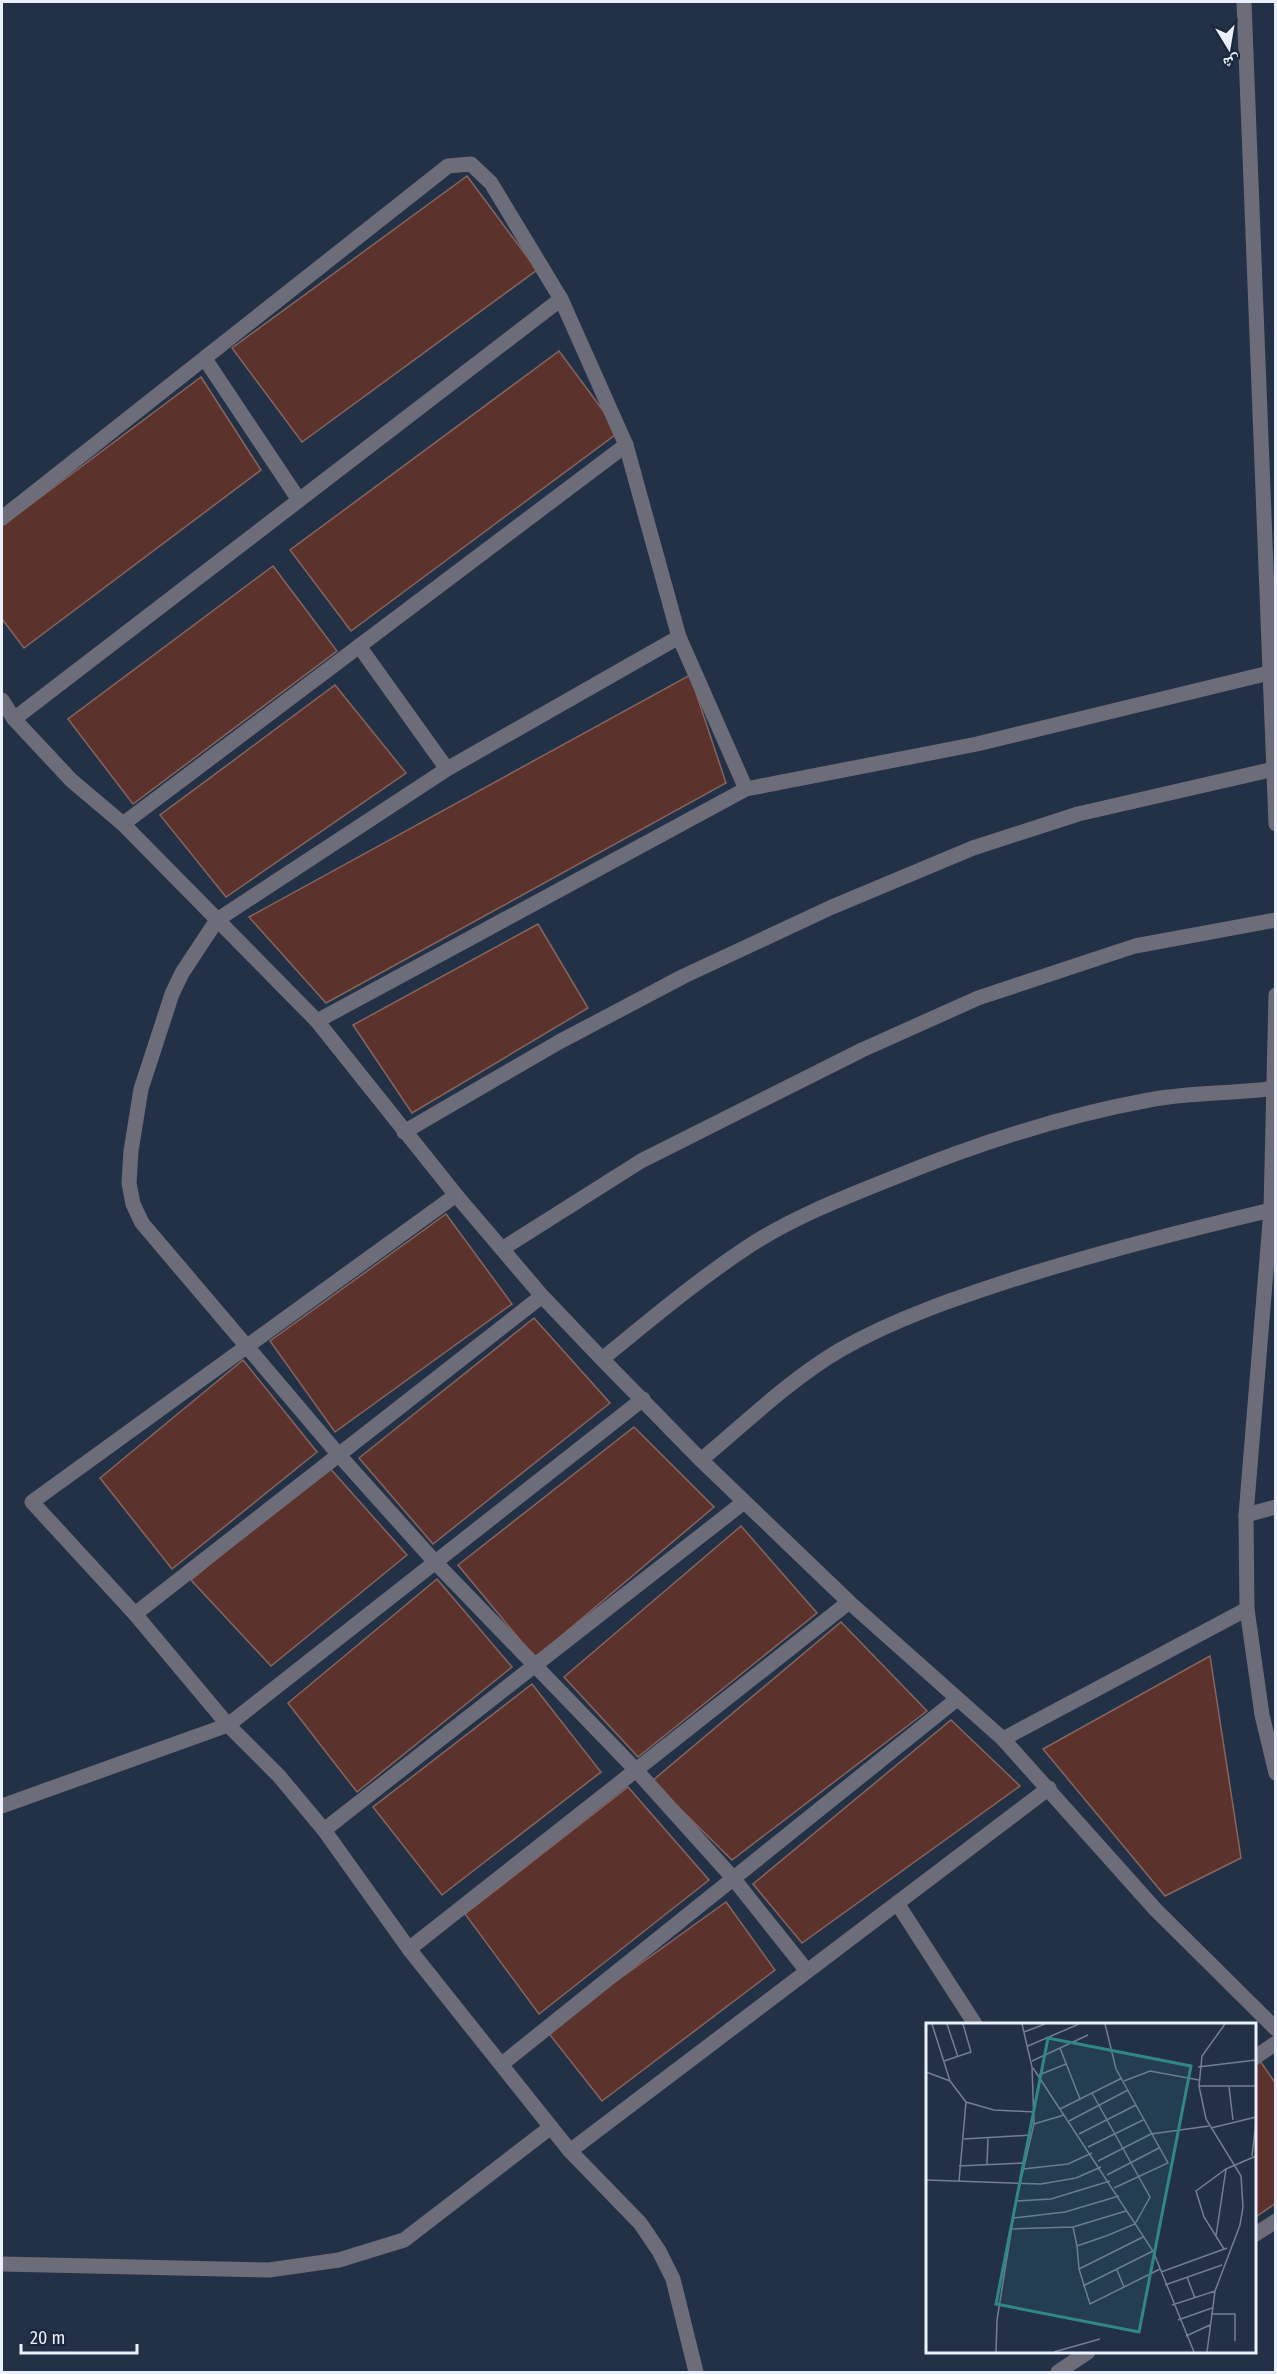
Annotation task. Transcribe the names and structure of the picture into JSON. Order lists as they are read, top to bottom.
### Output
{
  "scale_bar": "20 m",
  "north": "bottom"
}
